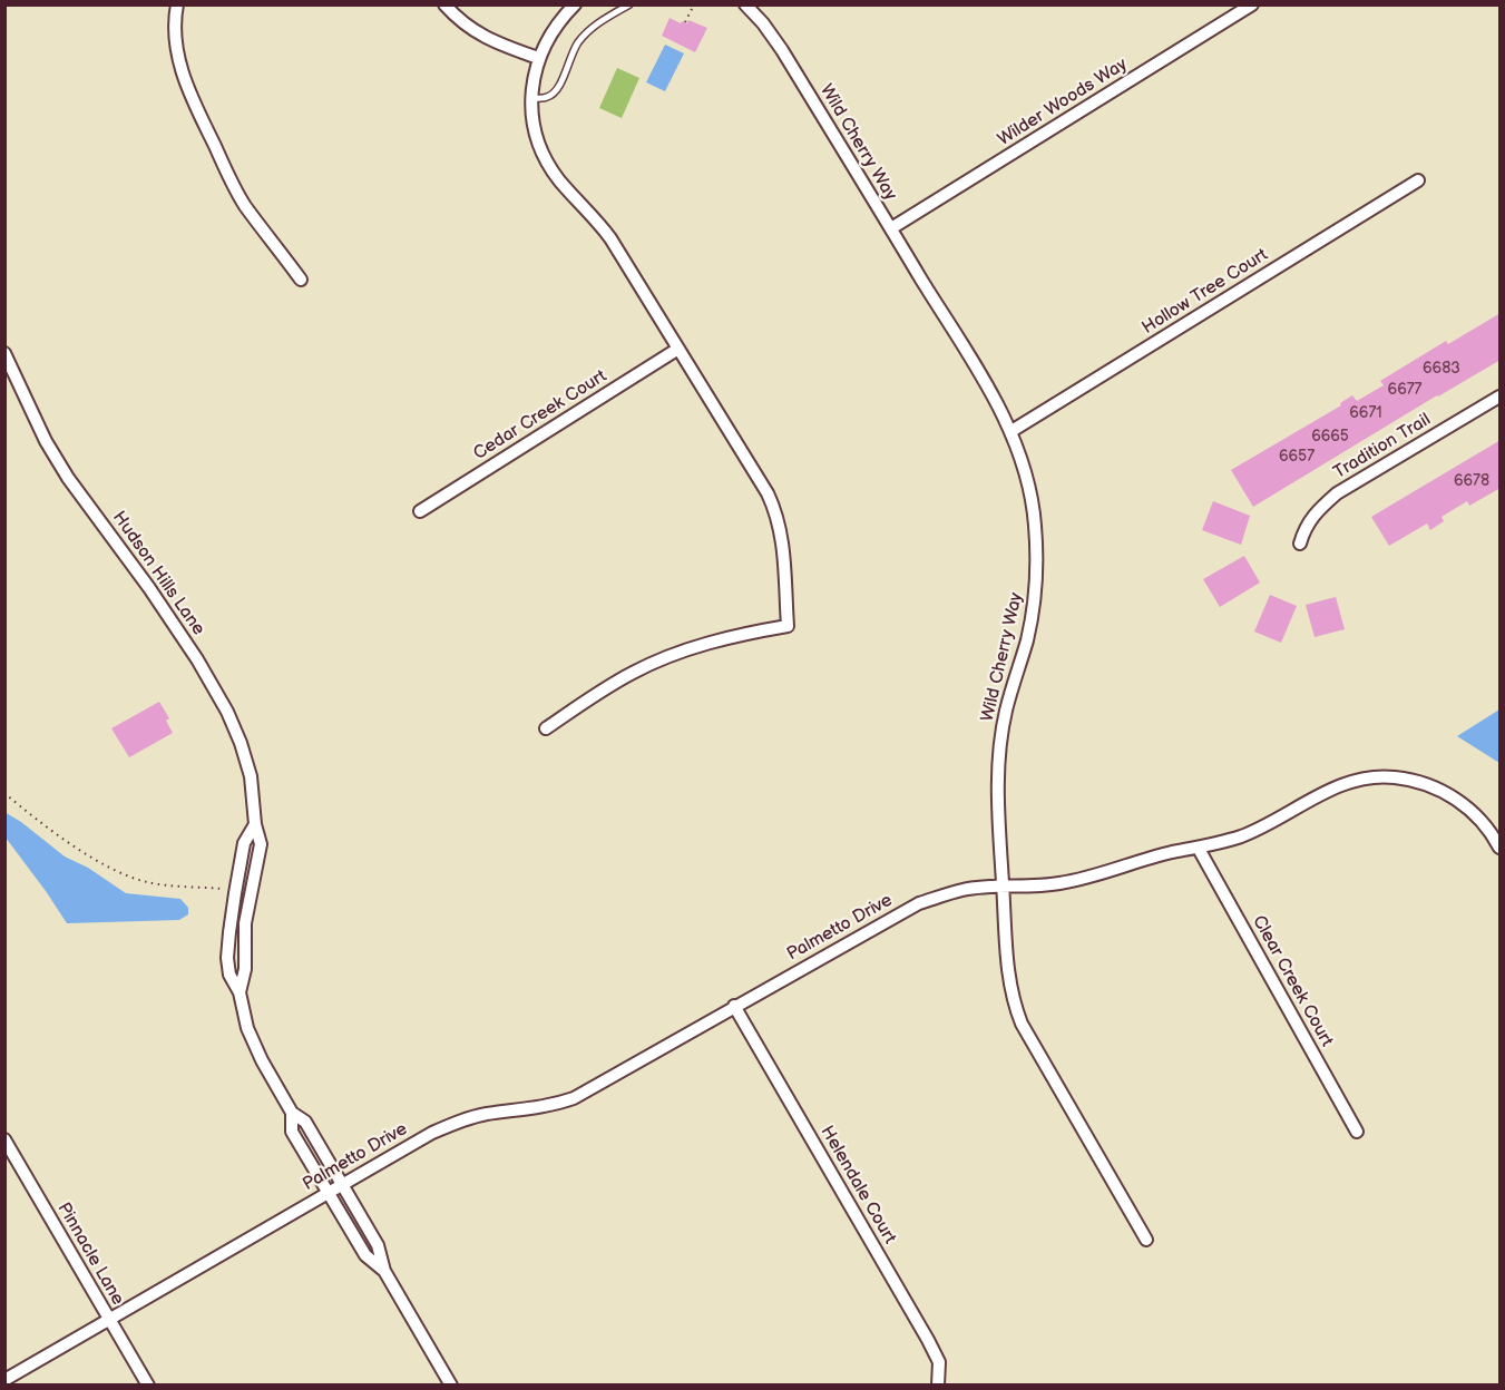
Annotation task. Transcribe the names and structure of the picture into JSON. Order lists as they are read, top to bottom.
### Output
{
  "streets": {
    "street": [
      "Wilder Woods Way",
      "Wild Cherry Way",
      "Hollow Tree Court",
      "Cedar Creek Court",
      "Tradition Trail",
      "Hudson Hills Lane",
      "Palmetto Drive",
      "Clear Creek Court",
      "Helendale Court",
      "Pinnacle Lane"
    ]
  },
  "crossings": [
    ["Wilder Woods Way", "Wild Cherry Way"],
    ["Wild Cherry Way", "Hollow Tree Court"],
    ["Wild Cherry Way", "Palmetto Drive"],
    ["Hudson Hills Lane", "Palmetto Drive"],
    ["Palmetto Drive", "Clear Creek Court"],
    ["Palmetto Drive", "Helendale Court"],
    ["Palmetto Drive", "Pinnacle Lane"]
  ],
  "house_numbers": [
    "6683",
    "6677",
    "6671",
    "6665",
    "6657",
    "6678"
  ]
}
